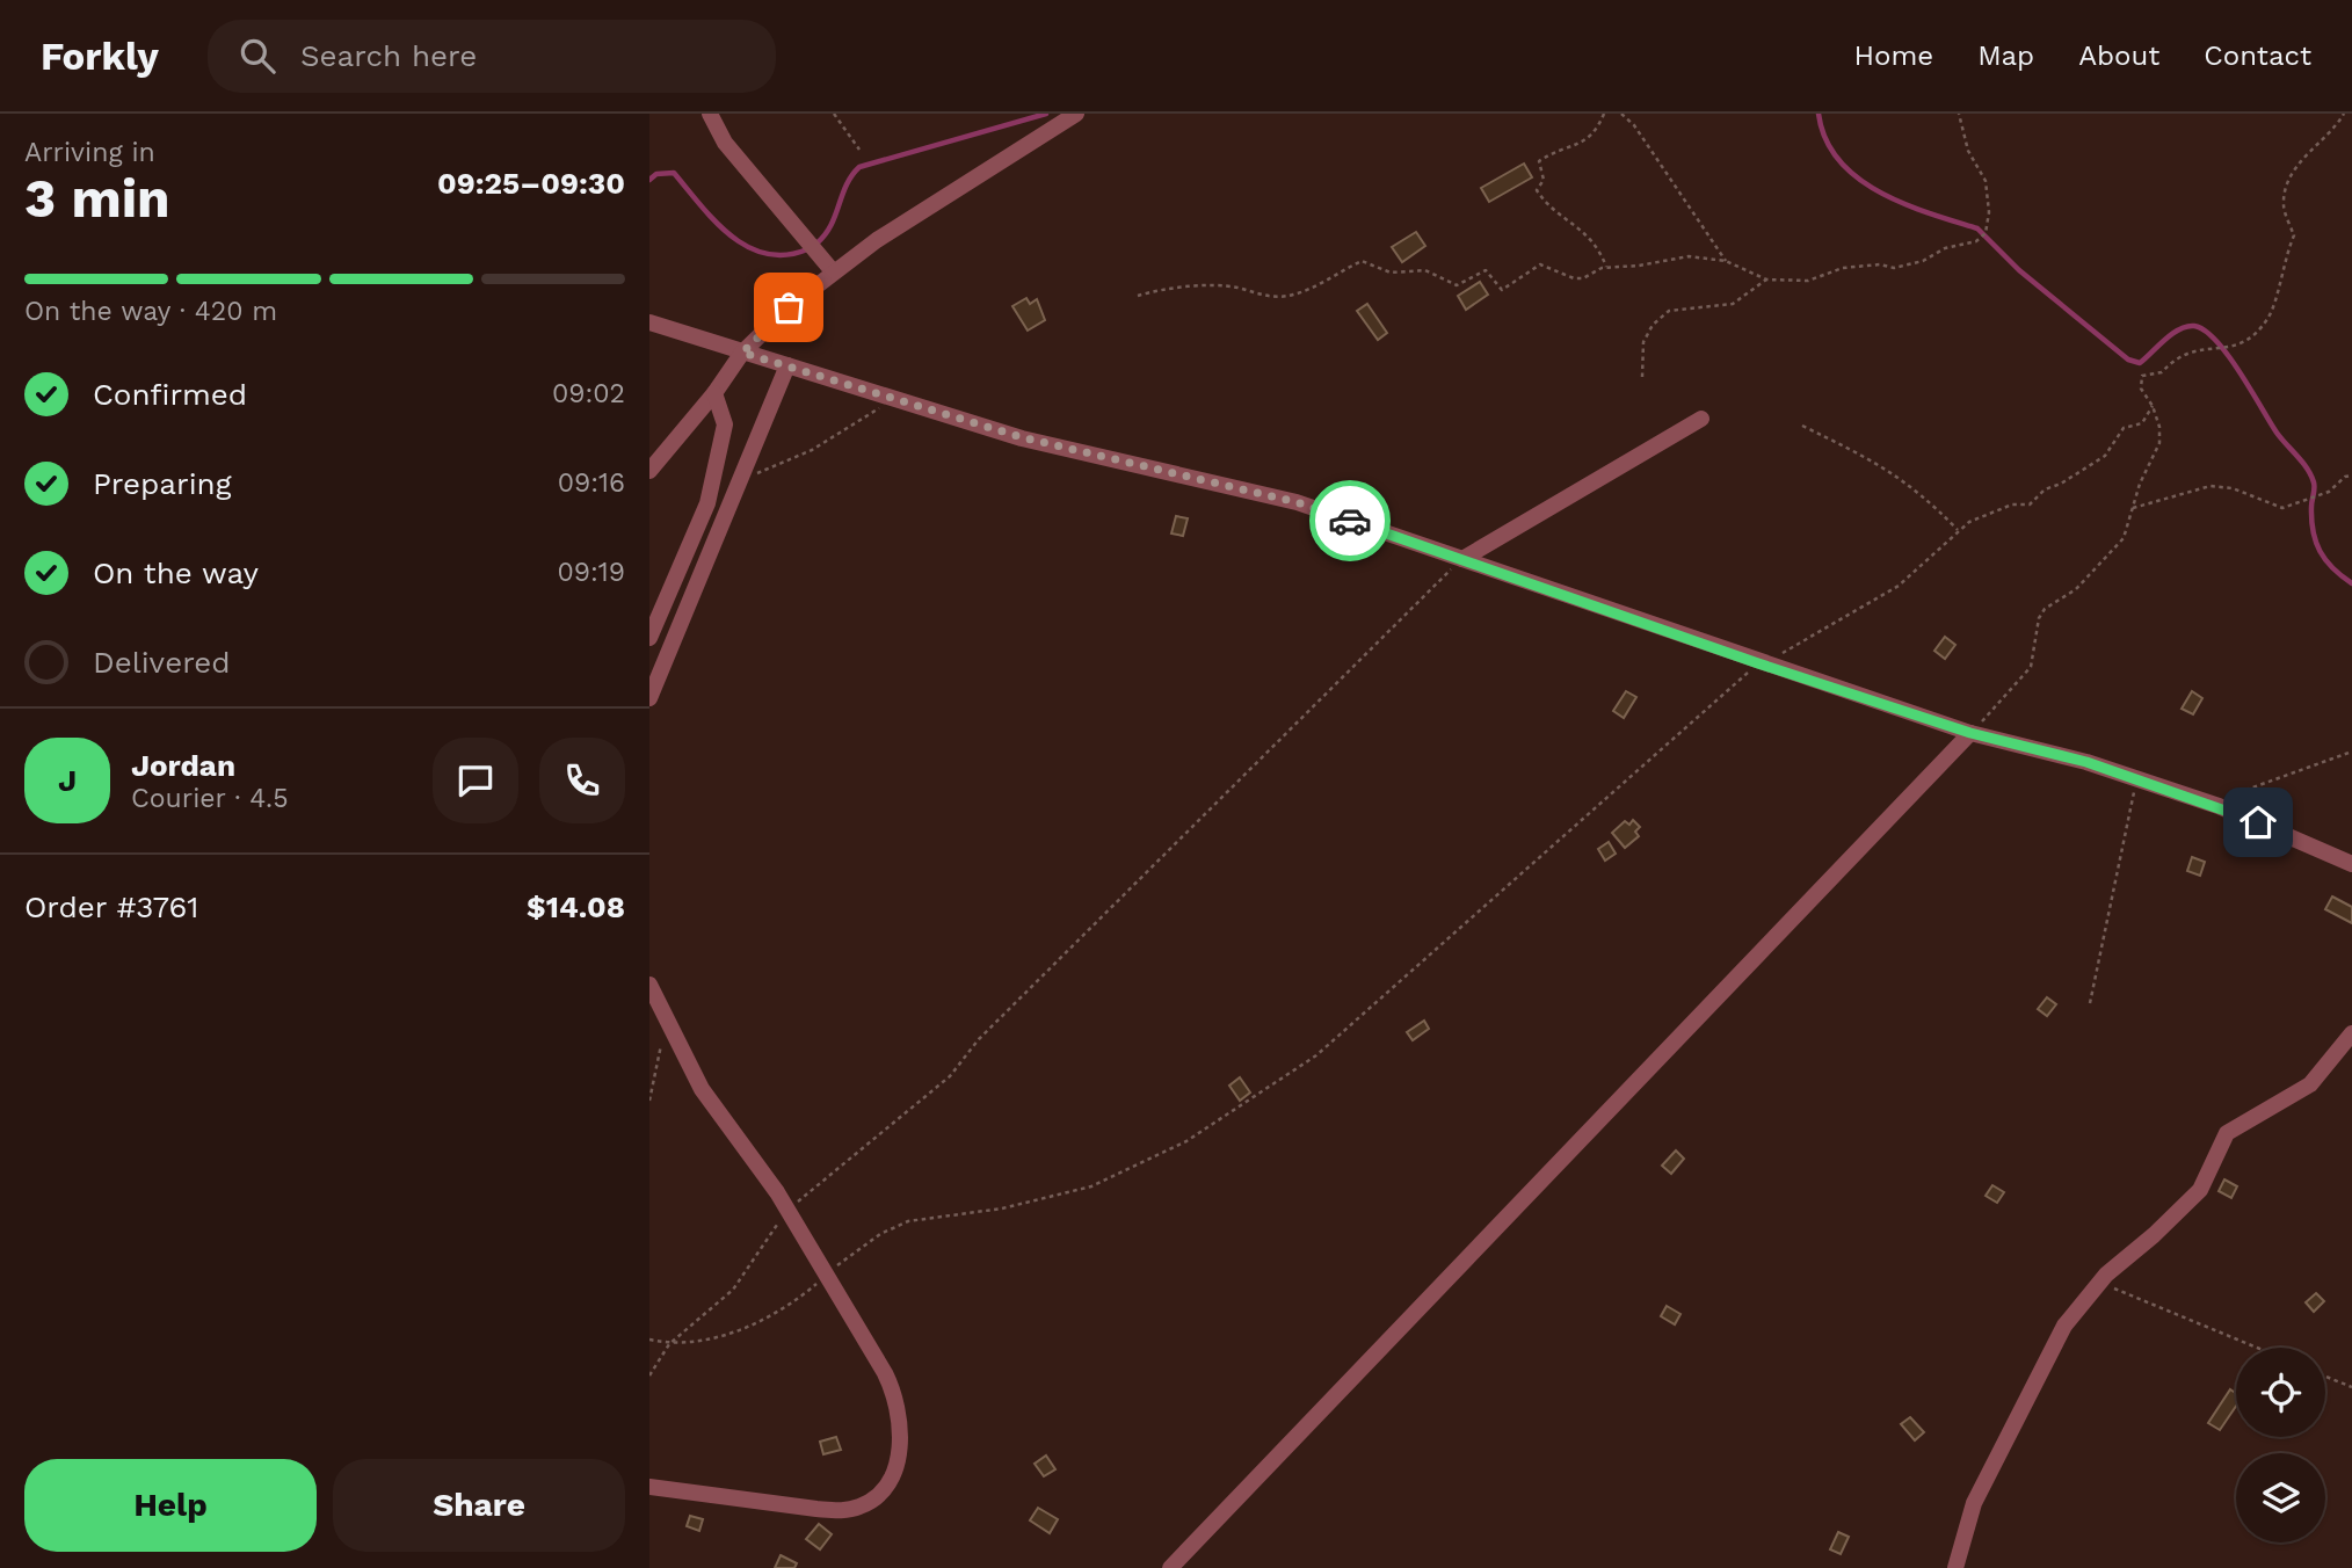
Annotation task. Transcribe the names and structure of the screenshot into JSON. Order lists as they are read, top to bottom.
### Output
{
  "page": {
    "header": "Forkly",
    "search": "Search here",
    "nav": [
      "Home",
      "Map",
      "About",
      "Contact"
    ],
    "heading": ["3 min", "Arriving in", "09:25–09:30"],
    "panel": [
      "Jordan",
      "Courier · 4.5",
      "Order #3761",
      "$14.08"
    ],
    "bar": "On the way · 420 m",
    "list": [
      ["Confirmed", "09:02"],
      ["Preparing", "09:16"],
      ["On the way", "09:19"],
      "Delivered"
    ],
    "round": "J",
    "buttons": ["Help", "Share"]
  }
}
